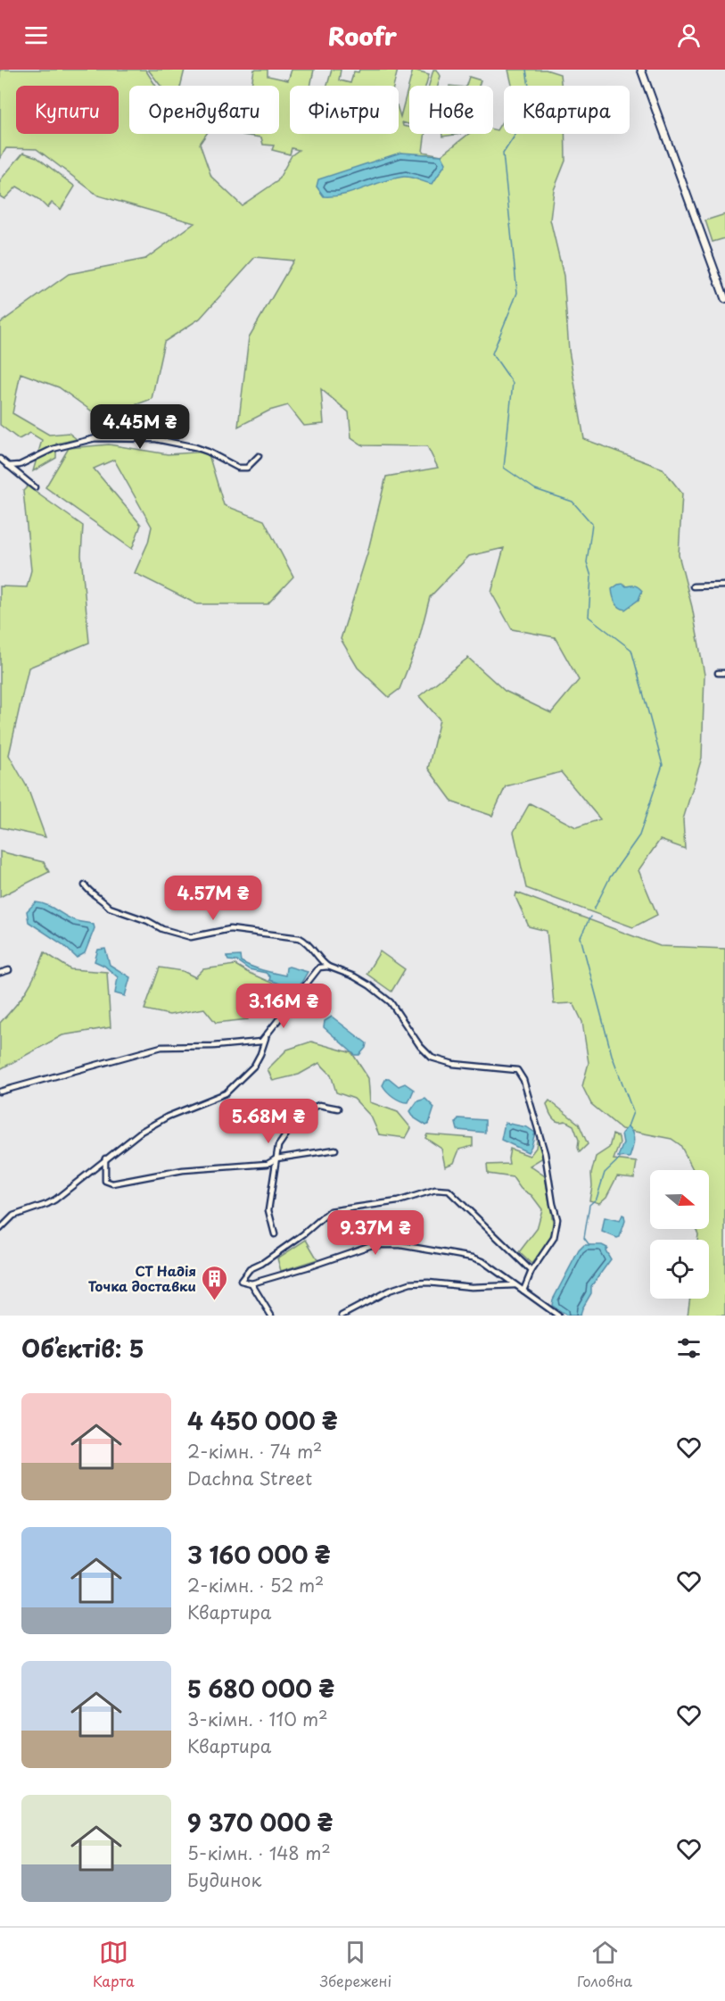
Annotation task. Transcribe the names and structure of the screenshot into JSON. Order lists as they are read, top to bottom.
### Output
{
  "places": {
    "building": ["СТ Надія Точка доставки"]
  },
  "north": "right",
  "page": {
    "header": "Roofr",
    "chip": [
      "Купити",
      "Орендувати",
      "Фільтри",
      "Нове",
      "Квартира"
    ],
    "price": [
      "4.45M ₴",
      "4.57M ₴",
      "3.16M ₴",
      "5.68M ₴",
      "9.37M ₴"
    ],
    "heading": "Об’єктів: 5",
    "list": [
      {
        "name": "4 450 000 ₴",
        "note": "2-кімн. · 74 m² · Dachna Street"
      },
      {
        "name": "3 160 000 ₴",
        "note": "2-кімн. · 52 m² · Квартира"
      },
      {
        "name": "5 680 000 ₴",
        "note": "3-кімн. · 110 m² · Квартира"
      },
      {
        "name": "9 370 000 ₴",
        "note": "5-кімн. · 148 m² · Будинок"
      }
    ],
    "tabs": ["Карта", "Збережені", "Головна"]
  }
}
